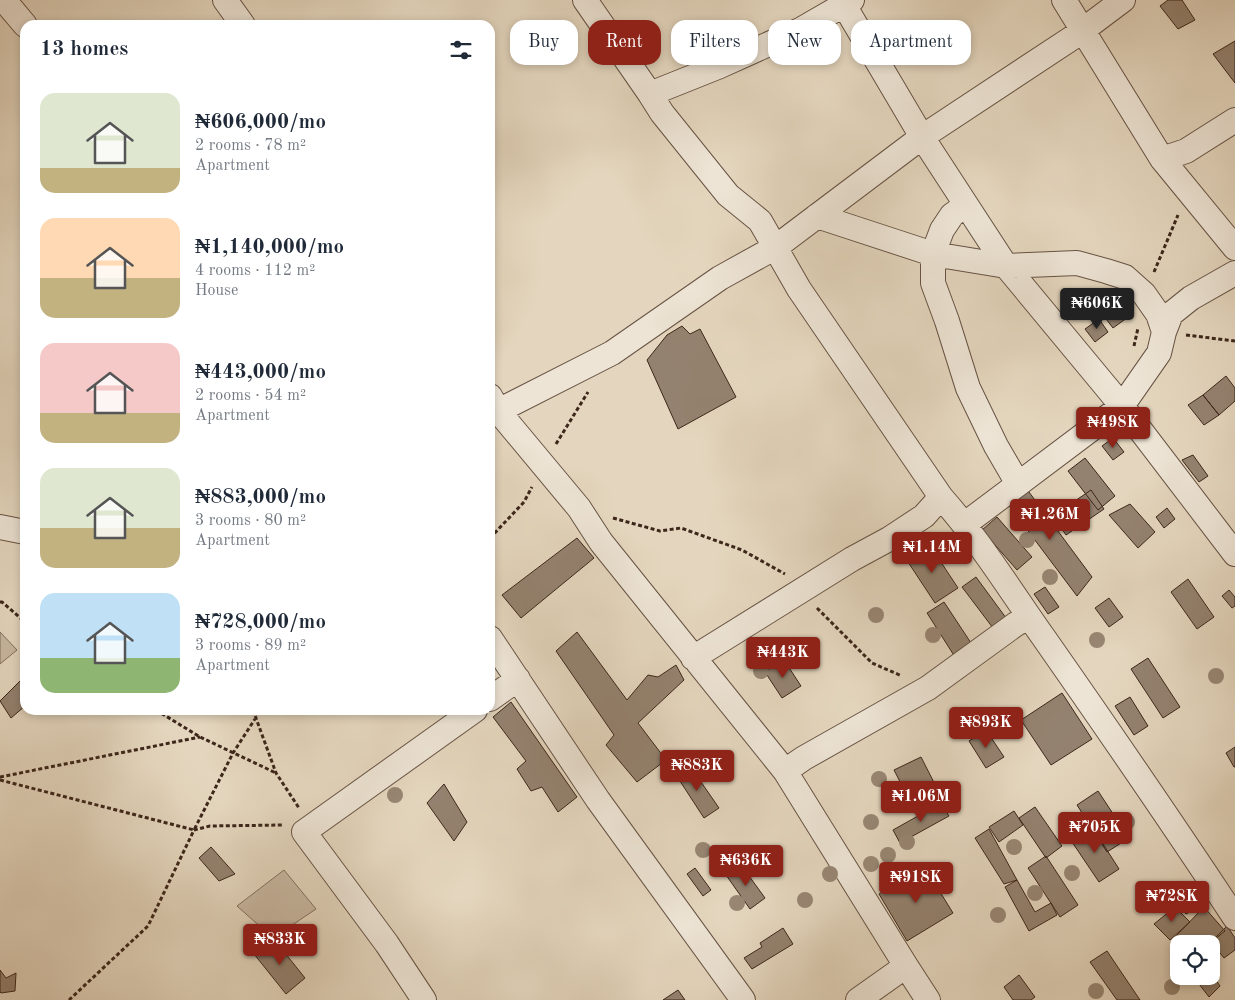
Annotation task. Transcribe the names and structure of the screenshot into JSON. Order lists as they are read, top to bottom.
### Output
{
  "page": {
    "chip": [
      "Buy",
      "Rent",
      "Filters",
      "New",
      "Apartment"
    ],
    "heading": "13 homes",
    "list": [
      {
        "name": "₦606,000/mo",
        "note": "2 rooms · 78 m² · Apartment"
      },
      {
        "name": "₦1,140,000/mo",
        "note": "4 rooms · 112 m² · House"
      },
      {
        "name": "₦443,000/mo",
        "note": "2 rooms · 54 m² · Apartment"
      },
      {
        "name": "₦883,000/mo",
        "note": "3 rooms · 80 m² · Apartment"
      },
      {
        "name": "₦728,000/mo",
        "note": "3 rooms · 89 m² · Apartment"
      }
    ],
    "price": [
      "₦606K",
      "₦498K",
      "₦1.26M",
      "₦1.14M",
      "₦443K",
      "₦893K",
      "₦883K",
      "₦1.06M",
      "₦705K",
      "₦636K",
      "₦918K",
      "₦728K",
      "₦833K"
    ]
  }
}
